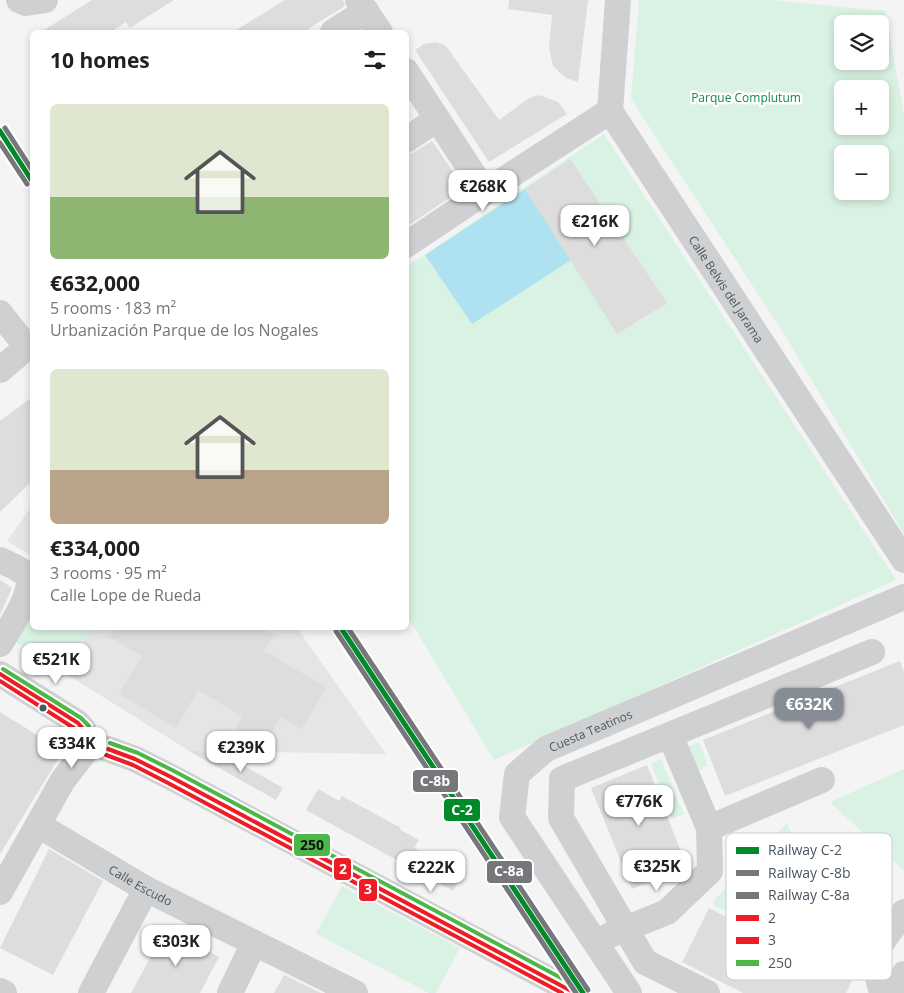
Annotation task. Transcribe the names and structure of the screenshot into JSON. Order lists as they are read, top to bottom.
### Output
{
  "streets": {
    "street": ["Calle Belvis del Jarama", "Cuesta Teatinos", "Calle Escudo"]
  },
  "parks": ["Parque Complutum"],
  "lines": [
    "rail line C-8a",
    "rail line C-2",
    "rail line C-8b",
    "transit line 250",
    "transit line 2",
    "transit line 3"
  ],
  "legend": [
    "Railway C-2",
    "Railway C-8b",
    "Railway C-8a",
    "2",
    "3",
    "250"
  ],
  "page": {
    "map_buttons": ["+", "−"],
    "heading": "10 homes",
    "list": [
      {
        "name": "€632,000",
        "note": "5 rooms · 183 m² · Urbanización Parque de los Nogales"
      },
      {
        "name": "€334,000",
        "note": "3 rooms · 95 m² · Calle Lope de Rueda"
      }
    ],
    "price": [
      "€268K",
      "€216K",
      "€521K",
      "€632K",
      "€334K",
      "€239K",
      "€776K",
      "€325K",
      "€222K",
      "€303K"
    ]
  }
}
